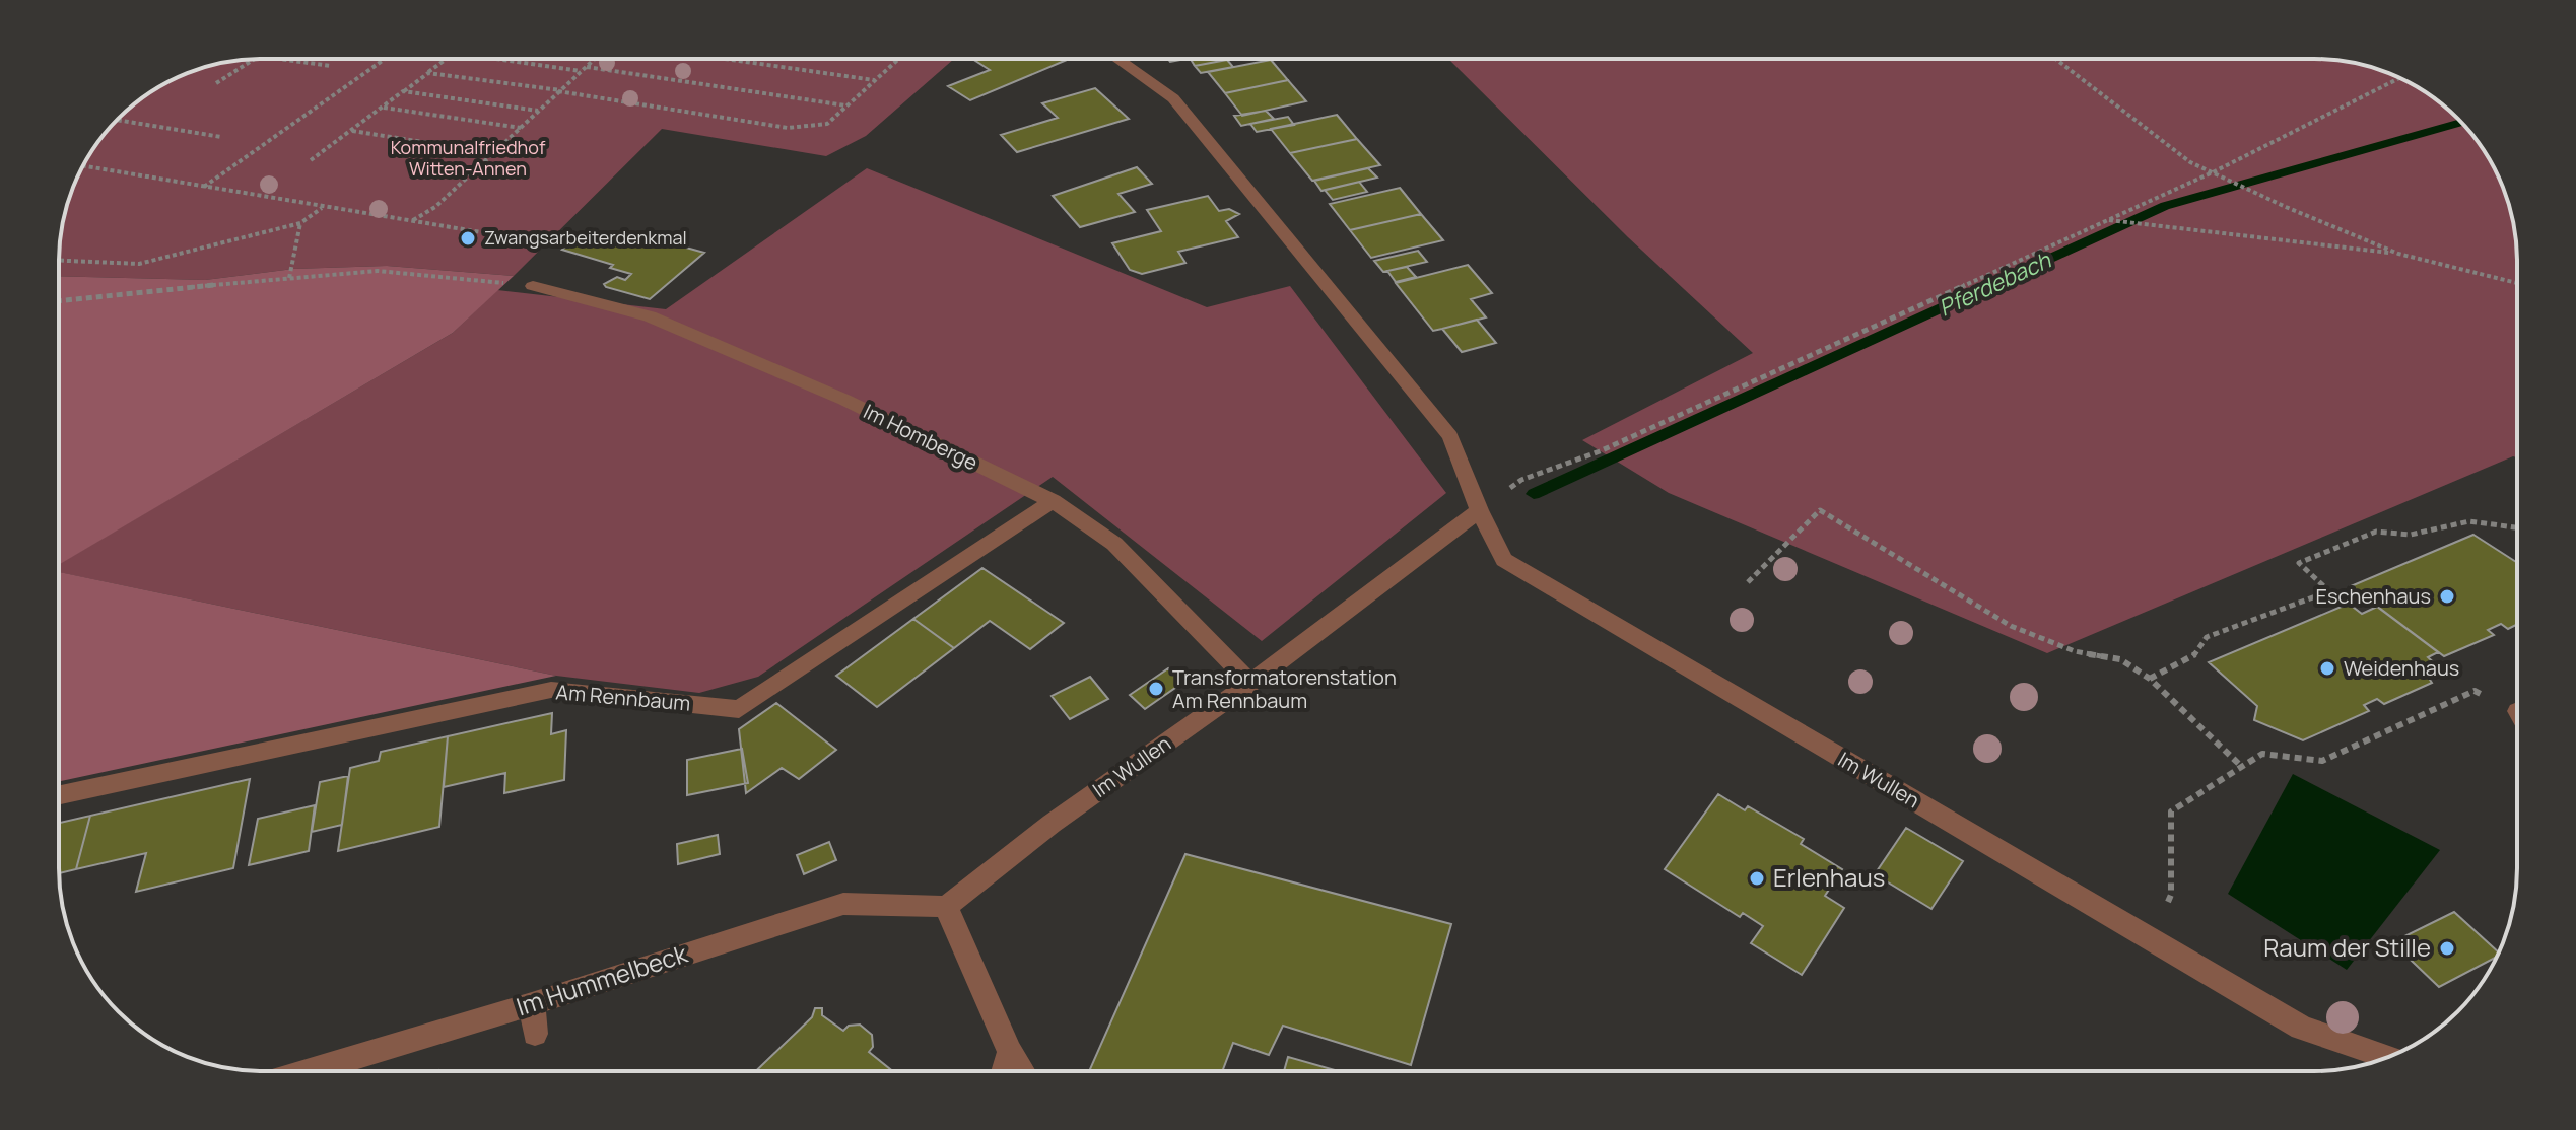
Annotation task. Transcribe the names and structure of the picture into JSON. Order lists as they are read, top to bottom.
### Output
{
  "streets": {
    "street": [
      "Im Homberge",
      "Am Rennbaum",
      "Im Wullen",
      "Im Hummelbeck"
    ]
  },
  "crossings": [
    ["Im Homberge", "Am Rennbaum"],
    ["Im Homberge", "Im Wullen"],
    ["Im Wullen", "Im Hummelbeck"]
  ],
  "water": ["Pferdebach"],
  "parks": ["Kommunalfriedhof Witten-Annen"],
  "places": [
    "Zwangsarbeiterdenkmal",
    "Eschenhaus",
    "Weidenhaus",
    "Transformatorenstation Am Rennbaum",
    "Erlenhaus",
    "Raum der Stille"
  ]
}
